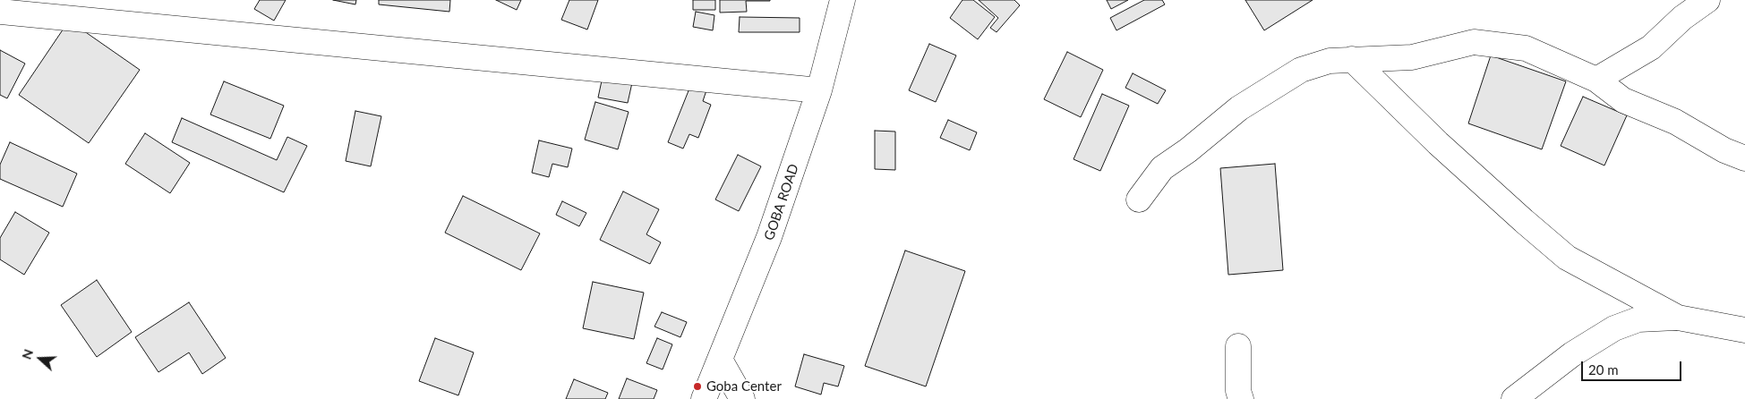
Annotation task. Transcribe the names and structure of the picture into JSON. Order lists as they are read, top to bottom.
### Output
{
  "streets": {
    "street": ["GOBA ROAD"]
  },
  "places": ["Goba Center"],
  "scale_bar": "20 m",
  "north": "left"
}
